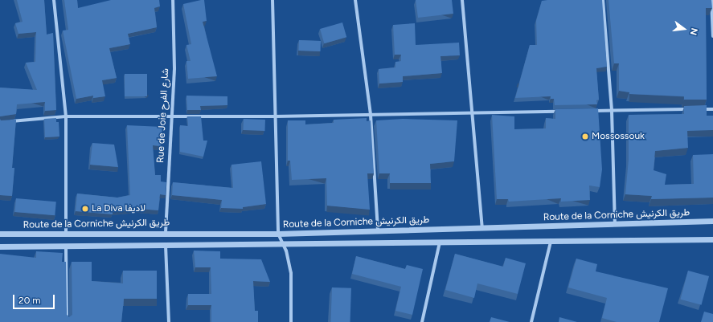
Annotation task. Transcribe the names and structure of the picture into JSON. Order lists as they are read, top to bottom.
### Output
{
  "streets": {
    "street": ["Rue de Joie شارع الفرح", "Route de la Corniche طريق الكرنيش"]
  },
  "crossings": [
    ["Rue de Joie شارع الفرح", "Route de la Corniche طريق الكرنيش"]
  ],
  "places": ["Mossossouk", "La Diva لاديفا"],
  "scale_bar": "20 m",
  "north": "right"
}
